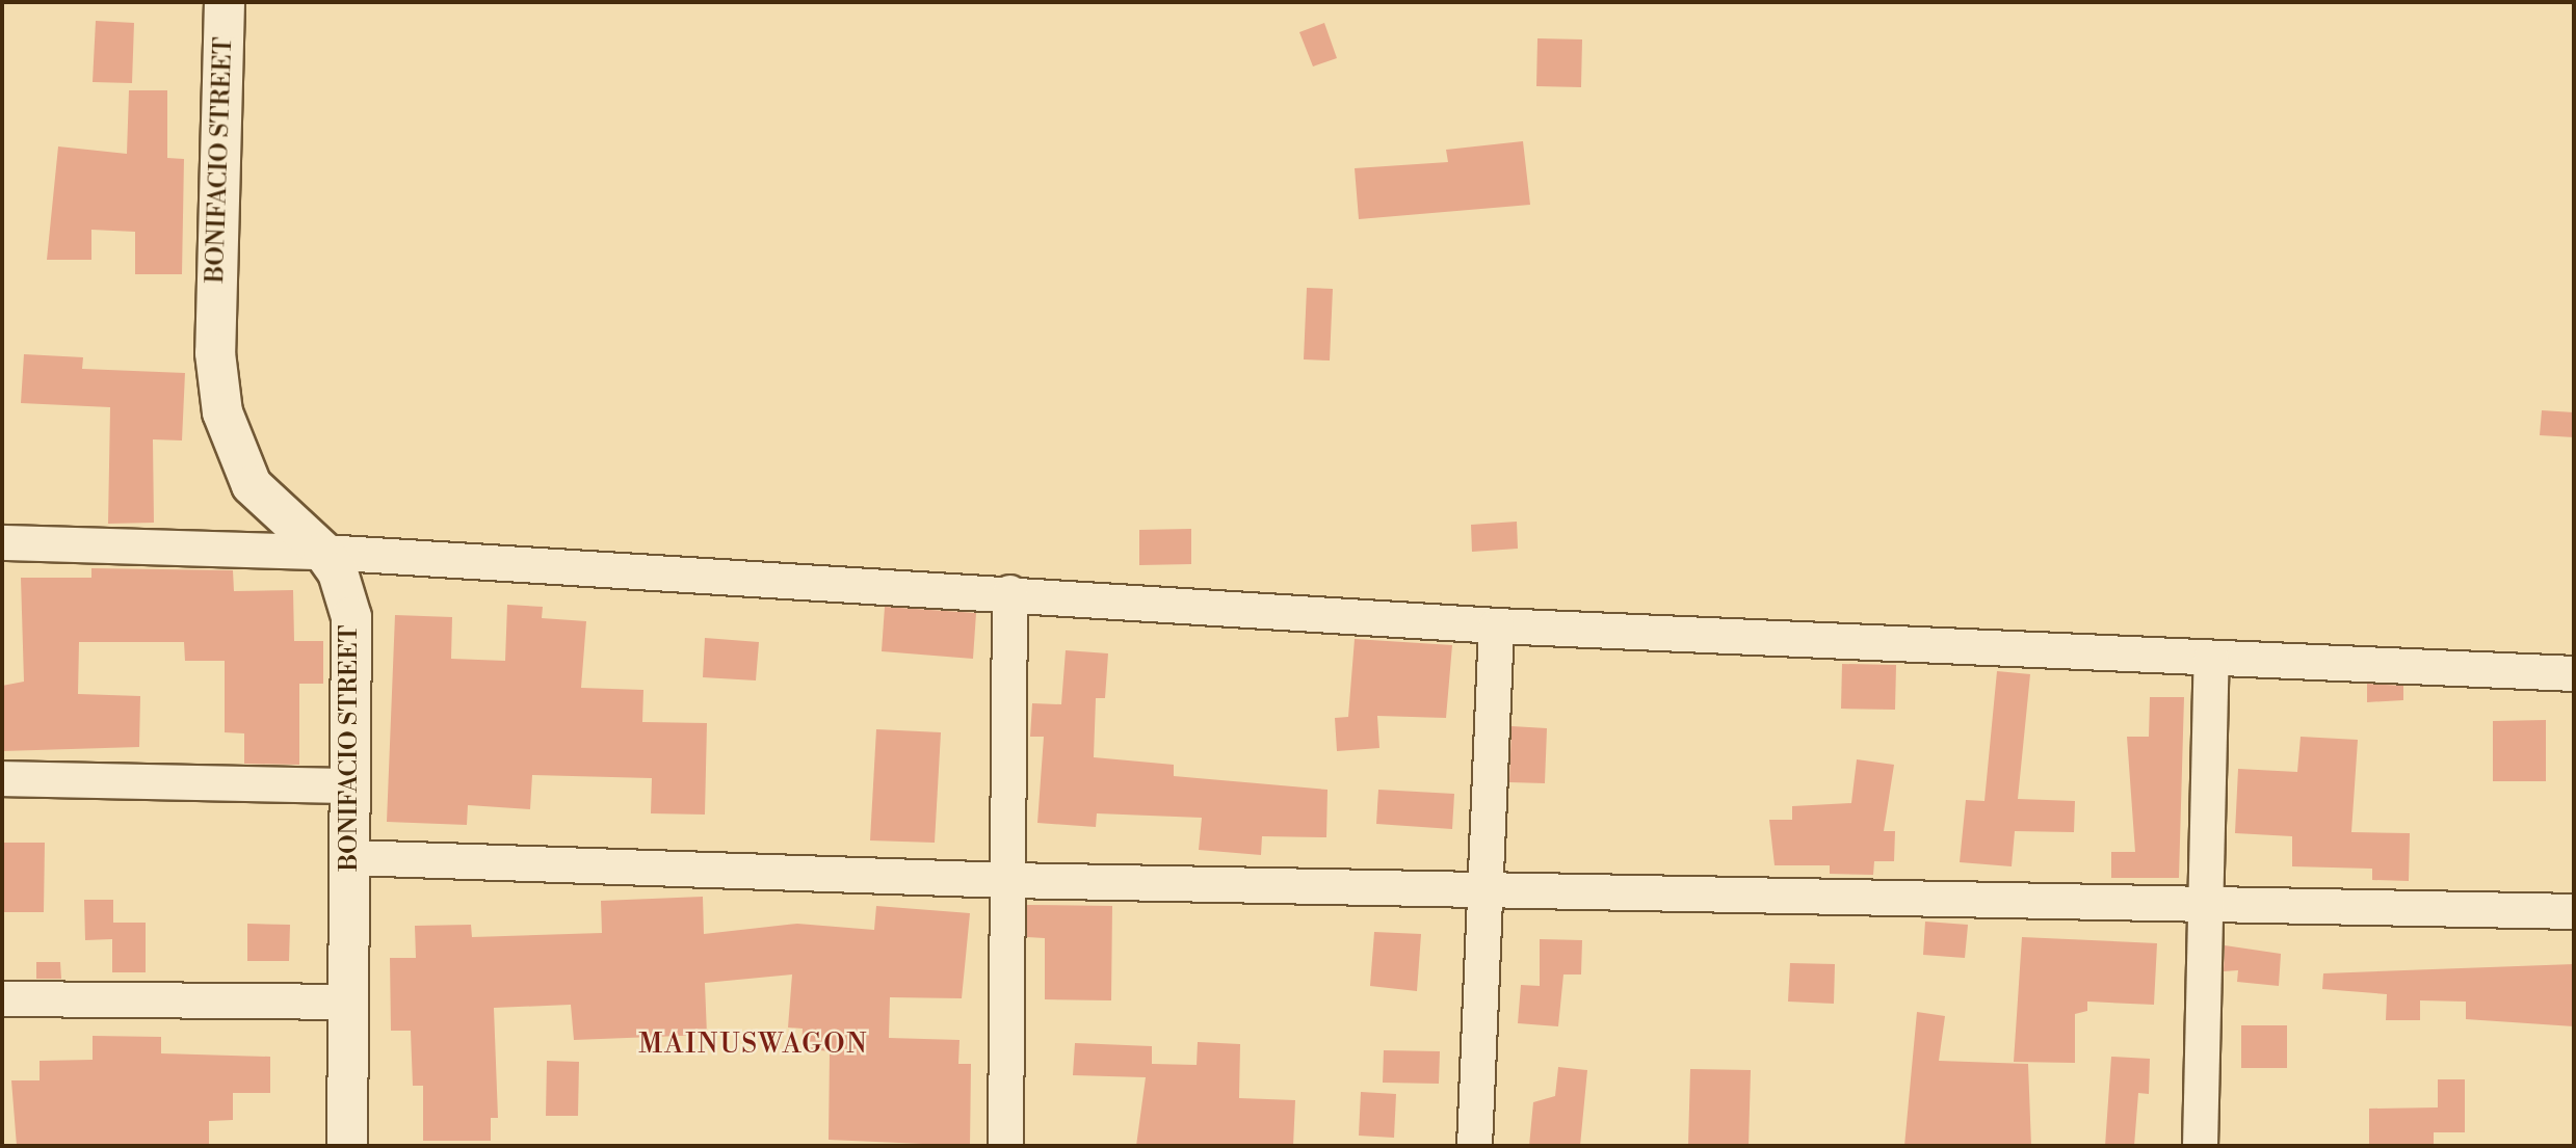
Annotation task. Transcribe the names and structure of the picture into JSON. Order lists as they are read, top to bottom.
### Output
{
  "streets": {
    "street": ["BONIFACIO STREET"]
  },
  "districts": ["MAINUSWAGON"]
}
